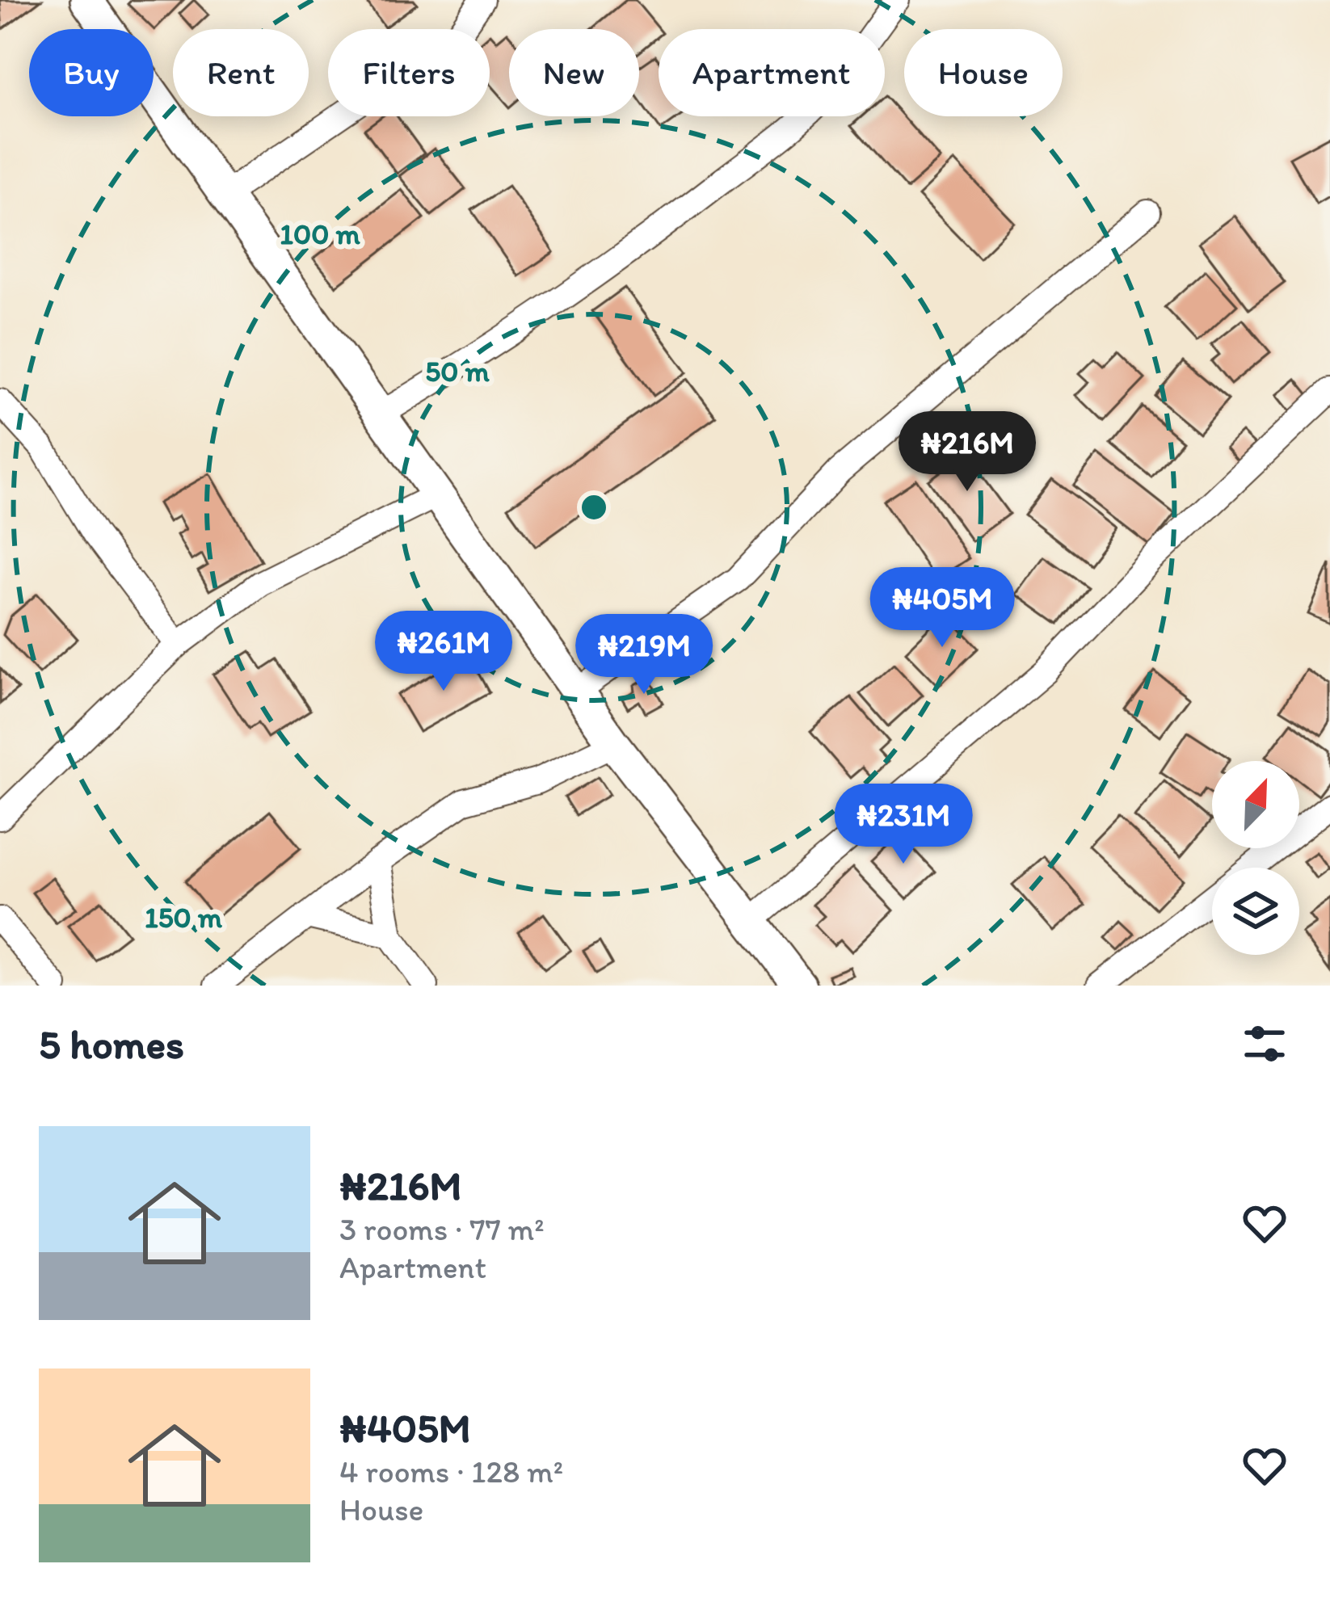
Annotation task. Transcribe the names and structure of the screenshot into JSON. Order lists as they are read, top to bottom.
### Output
{
  "north": "top right",
  "page": {
    "chip": [
      "Buy",
      "Rent",
      "Filters",
      "New",
      "Apartment",
      "House"
    ],
    "price": [
      "₦216M",
      "₦405M",
      "₦261M",
      "₦219M",
      "₦231M"
    ],
    "heading": "5 homes",
    "list": [
      {
        "name": "₦216M",
        "note": "3 rooms · 77 m² · Apartment"
      },
      {
        "name": "₦405M",
        "note": "4 rooms · 128 m² · House"
      }
    ]
  },
  "rings": ["100 m", "50 m", "150 m"]
}
